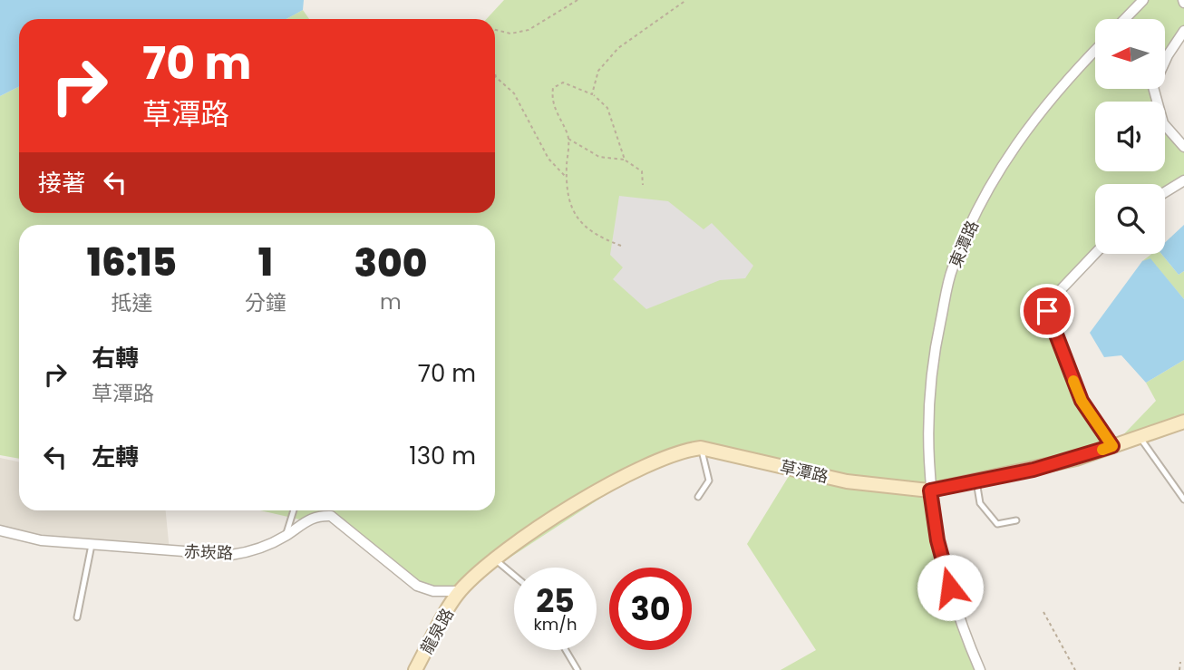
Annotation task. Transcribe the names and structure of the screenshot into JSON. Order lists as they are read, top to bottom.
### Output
{
  "streets": {
    "street": [
      "東潭路",
      "草潭路",
      "赤崁路",
      "龍泉路"
    ]
  },
  "crossings": [
    ["東潭路", "草潭路"],
    ["草潭路", "赤崁路"],
    ["草潭路", "龍泉路"],
    ["赤崁路", "龍泉路"]
  ],
  "north": "left",
  "page": {
    "turn": ["70 m", "草潭路"],
    "then": "接著",
    "eta": [
      "16:15",
      "抵達",
      "1",
      "分鐘",
      "300",
      "m"
    ],
    "list": [
      {
        "name": "右轉",
        "note": "草潭路",
        "value": "70 m"
      },
      {
        "name": "左轉",
        "value": "130 m"
      }
    ],
    "speed": "25 km/h",
    "limit": "30"
  }
}
